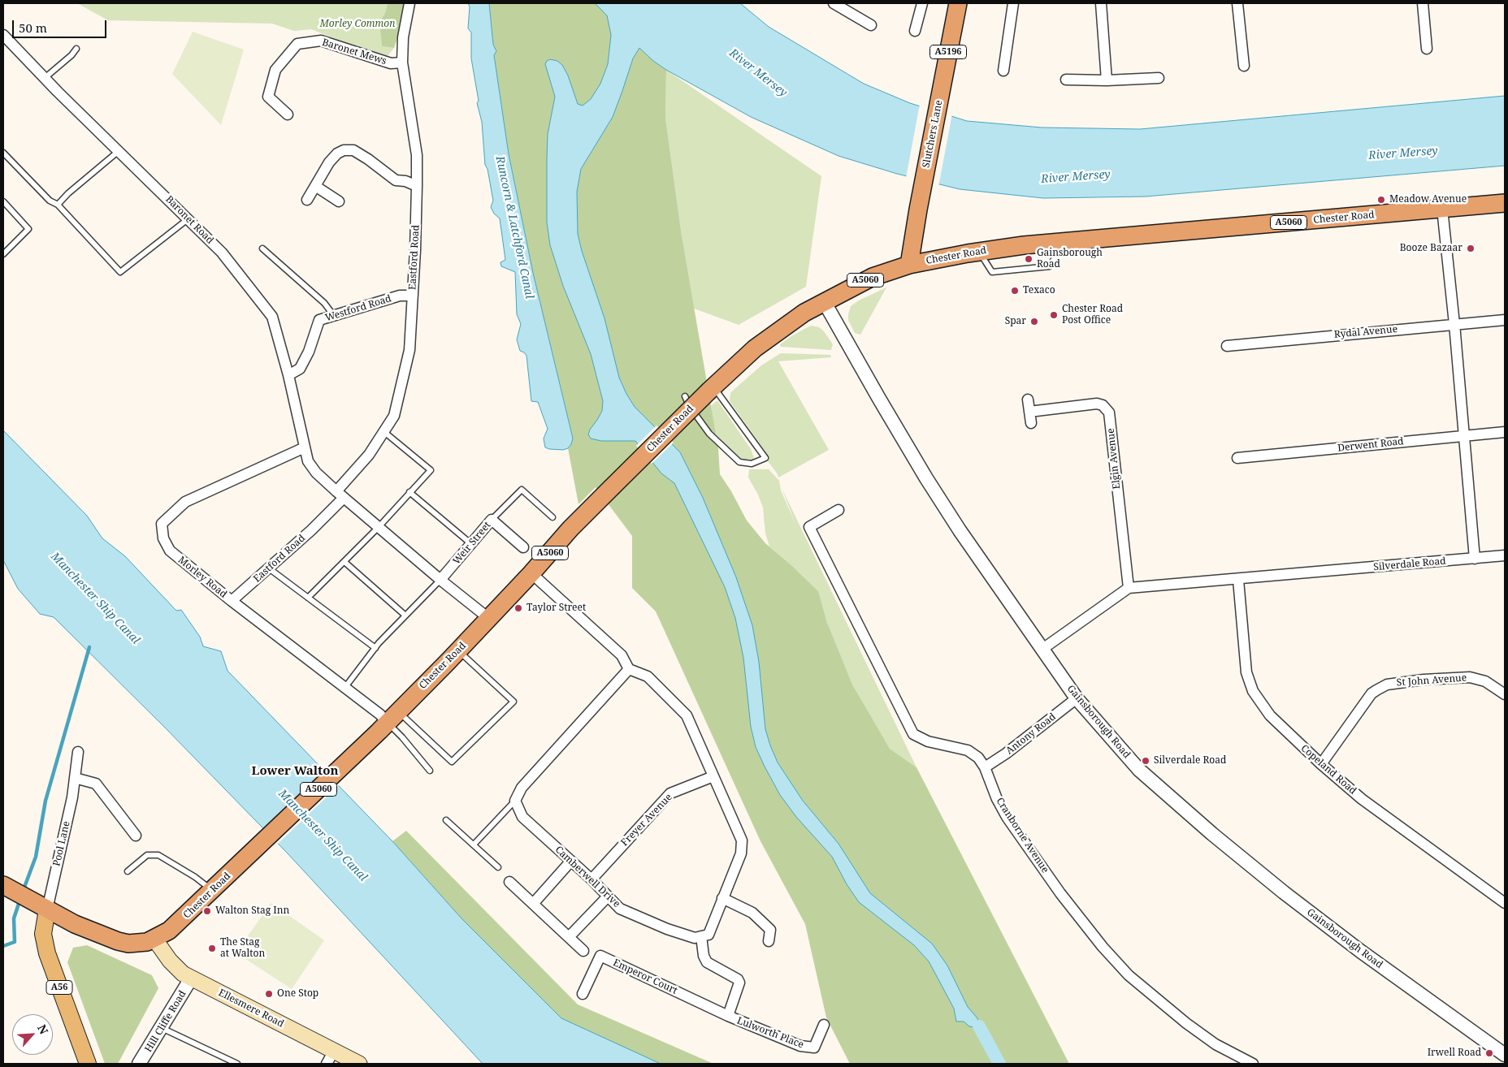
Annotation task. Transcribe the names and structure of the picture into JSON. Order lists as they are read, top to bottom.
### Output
{
  "streets": {
    "highway": [
      "A5196",
      "Slutchers Lane",
      "Chester Road",
      "A5060"
    ],
    "main road": ["A56", "Ellesmere Road"],
    "street": [
      "Baronet Mews",
      "Baronet Road",
      "Eastford Road",
      "Westford Road",
      "Rydal Avenue",
      "Derwent Road",
      "Elgin Avenue",
      "Weir Street",
      "Silverdale Road",
      "Morley Road",
      "St John Avenue",
      "Gainsborough Road",
      "Antony Road",
      "Copeland Road",
      "Freyer Avenue",
      "Cranborne Avenue",
      "Pool Lane",
      "Camberwell Drive",
      "Emperor Court",
      "Hill Cliffe Road",
      "Lulworth Place"
    ]
  },
  "crossings": [
    ["Baronet Mews", "Eastford Road"],
    ["Slutchers Lane", "Chester Road"],
    ["Chester Road", "Morley Road"],
    ["Chester Road", "Gainsborough Road"],
    ["Chester Road", "Pool Lane"],
    ["Chester Road", "A56"],
    ["Chester Road", "Ellesmere Road"],
    ["Baronet Road", "Westford Road"],
    ["Baronet Road", "Morley Road"],
    ["Eastford Road", "Westford Road"],
    ["Eastford Road", "Morley Road"],
    ["Elgin Avenue", "Silverdale Road"],
    ["Silverdale Road", "Copeland Road"],
    ["St John Avenue", "Copeland Road"],
    ["Gainsborough Road", "Antony Road"],
    ["Antony Road", "Cranborne Avenue"],
    ["Freyer Avenue", "Camberwell Drive"],
    ["Pool Lane", "A56"],
    ["Emperor Court", "Lulworth Place"],
    ["Ellesmere Road", "Hill Cliffe Road"]
  ],
  "districts": ["Lower Walton"],
  "water": ["River Mersey", "Runcorn & Latchford Canal", "Manchester Ship Canal"],
  "parks": ["Morley Common"],
  "places": [
    "Meadow Avenue",
    "Booze Bazaar",
    "Gainsborough Road",
    "Texaco",
    "Chester Road Post Office",
    "Spar",
    "Taylor Street",
    "Silverdale Road",
    "Walton Stag Inn",
    "The Stag at Walton",
    "One Stop",
    "Irwell Road"
  ],
  "scale_bar": "50 m",
  "north": "top right"
}
